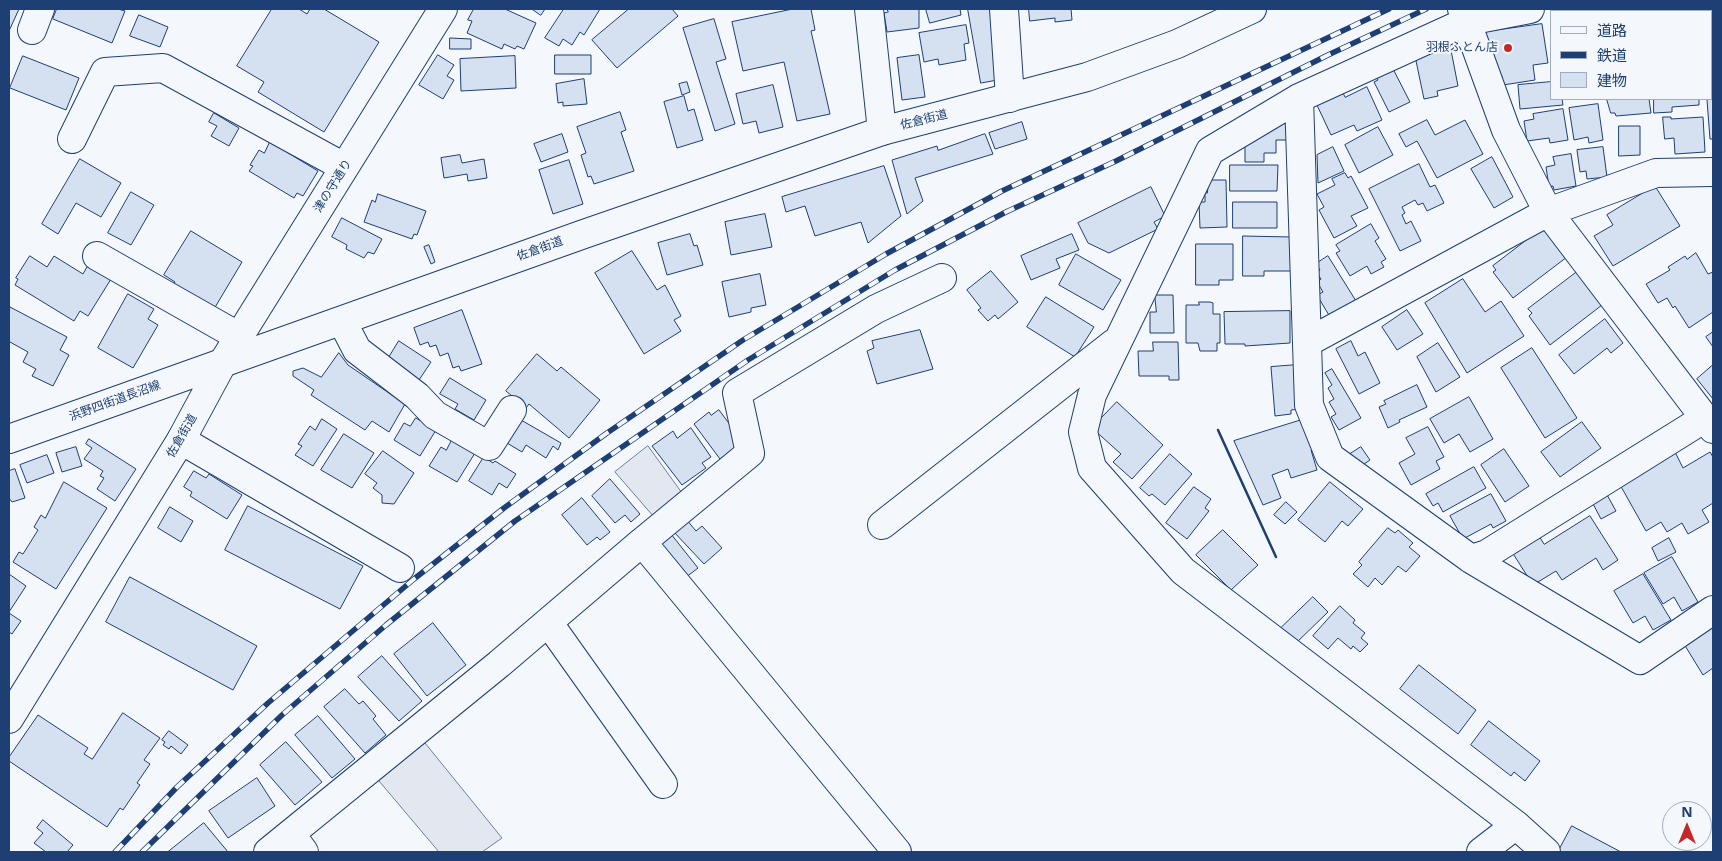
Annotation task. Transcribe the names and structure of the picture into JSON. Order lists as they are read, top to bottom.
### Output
{
  "streets": {
    "street": ["佐倉街道", "津の守通り", "浜野四街道長沼線"]
  },
  "crossings": [
    ["佐倉街道", "津の守通り"],
    ["佐倉街道", "浜野四街道長沼線"],
    ["津の守通り", "浜野四街道長沼線"]
  ],
  "places": ["羽根ふとん店"],
  "legend": ["道路", "鉄道", "建物"],
  "north": "top"
}
